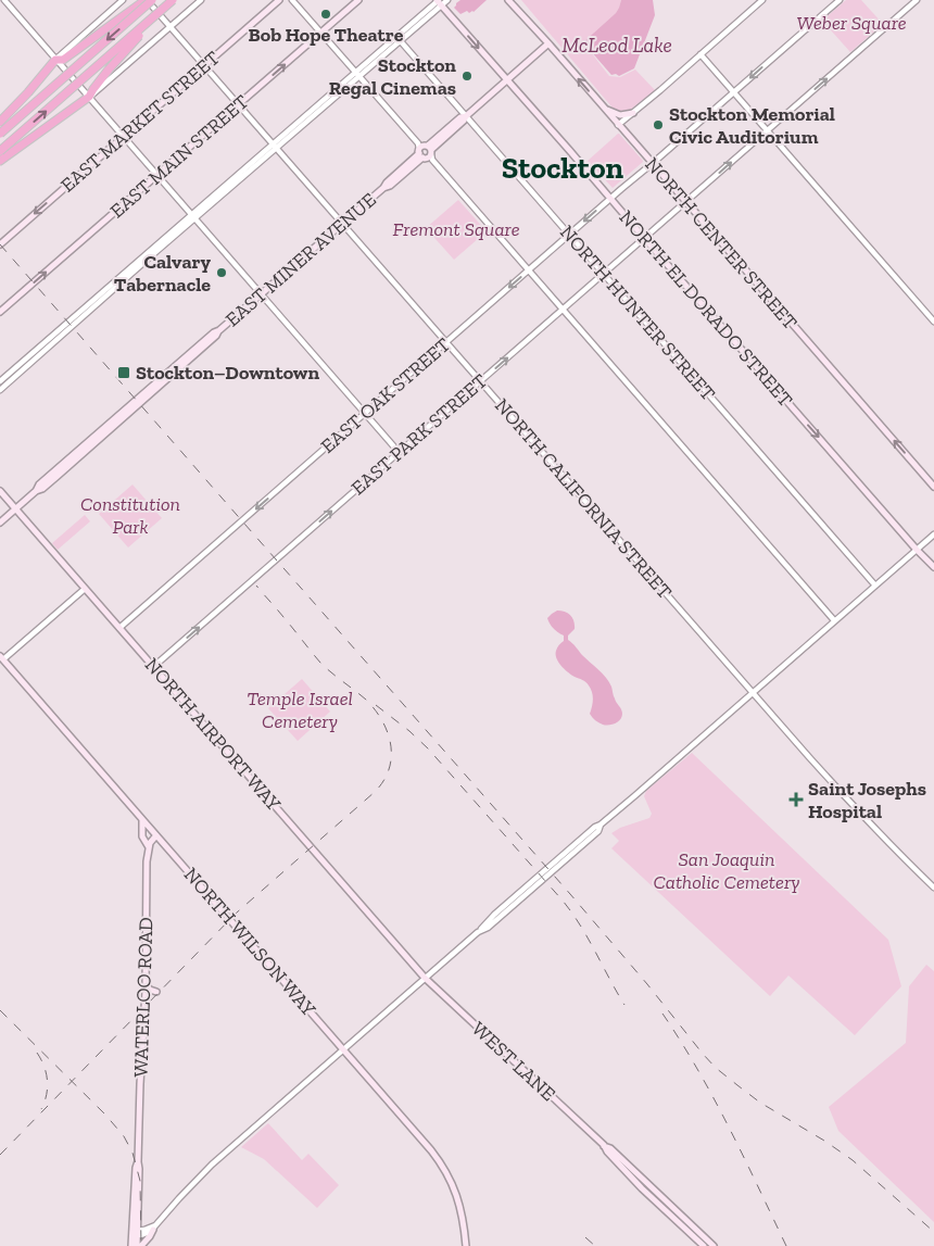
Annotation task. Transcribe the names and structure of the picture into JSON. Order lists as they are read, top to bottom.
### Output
{
  "streets": {
    "main road": [
      "EAST MARKET STREET",
      "EAST MAIN STREET",
      "NORTH CENTER STREET",
      "EAST MINER AVENUE",
      "NORTH EL DORADO STREET",
      "NORTH AIRPORT WAY",
      "NORTH WILSON WAY",
      "WATERLOO ROAD",
      "WEST LANE"
    ],
    "street": [
      "NORTH HUNTER STREET",
      "EAST OAK STREET",
      "EAST PARK STREET",
      "NORTH CALIFORNIA STREET"
    ]
  },
  "crossings": [
    ["EAST MARKET STREET", "NORTH CALIFORNIA STREET"],
    ["EAST MAIN STREET", "NORTH CALIFORNIA STREET"],
    ["NORTH CENTER STREET", "EAST MINER AVENUE"],
    ["NORTH CENTER STREET", "EAST OAK STREET"],
    ["NORTH CENTER STREET", "EAST PARK STREET"],
    ["EAST MINER AVENUE", "NORTH EL DORADO STREET"],
    ["EAST MINER AVENUE", "NORTH HUNTER STREET"],
    ["EAST MINER AVENUE", "NORTH CALIFORNIA STREET"],
    ["EAST MINER AVENUE", "NORTH AIRPORT WAY"],
    ["NORTH EL DORADO STREET", "EAST OAK STREET"],
    ["NORTH EL DORADO STREET", "EAST PARK STREET"],
    ["NORTH HUNTER STREET", "EAST OAK STREET"],
    ["NORTH HUNTER STREET", "EAST PARK STREET"],
    ["EAST OAK STREET", "NORTH CALIFORNIA STREET"],
    ["EAST OAK STREET", "NORTH AIRPORT WAY"],
    ["EAST PARK STREET", "NORTH CALIFORNIA STREET"],
    ["EAST PARK STREET", "NORTH AIRPORT WAY"],
    ["NORTH AIRPORT WAY", "WEST LANE"],
    ["NORTH WILSON WAY", "WATERLOO ROAD"]
  ],
  "one_way": [
    "EAST MARKET STREET",
    "EAST MAIN STREET",
    "NORTH CENTER STREET",
    "NORTH EL DORADO STREET",
    "EAST OAK STREET",
    "EAST PARK STREET"
  ],
  "districts": ["Stockton"],
  "water": ["McLeod Lake"],
  "parks": [
    "Weber Square",
    "Fremont Square",
    "Constitution Park",
    "Temple Israel Cemetery",
    "San Joaquin Catholic Cemetery"
  ],
  "places": {
    "other": [
      "Bob Hope Theatre",
      "Stockton Regal Cinemas",
      "Stockton Memorial Civic Auditorium",
      "Calvary Tabernacle"
    ],
    "transit": ["Stockton–Downtown"],
    "health": ["Saint Josephs Hospital"]
  }
}
